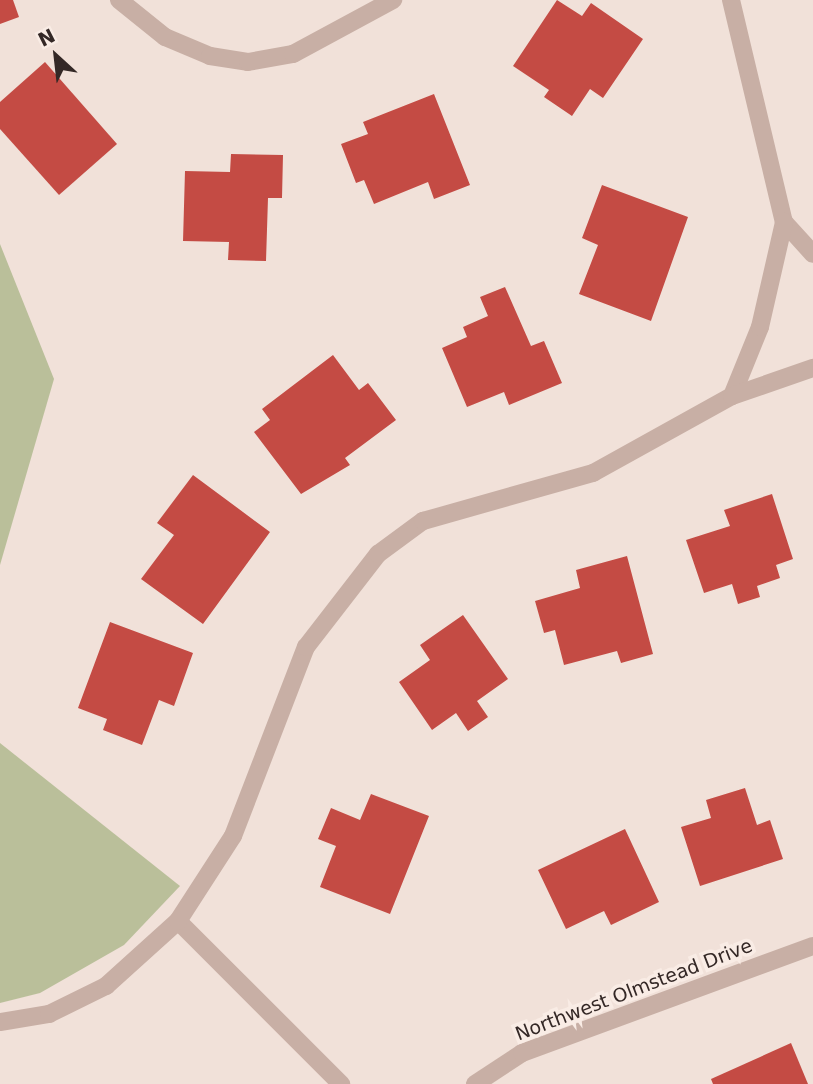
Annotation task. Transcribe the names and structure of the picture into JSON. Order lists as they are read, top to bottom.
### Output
{
  "streets": {
    "street": ["Northwest Olmstead Drive"]
  },
  "north": "top left"
}
